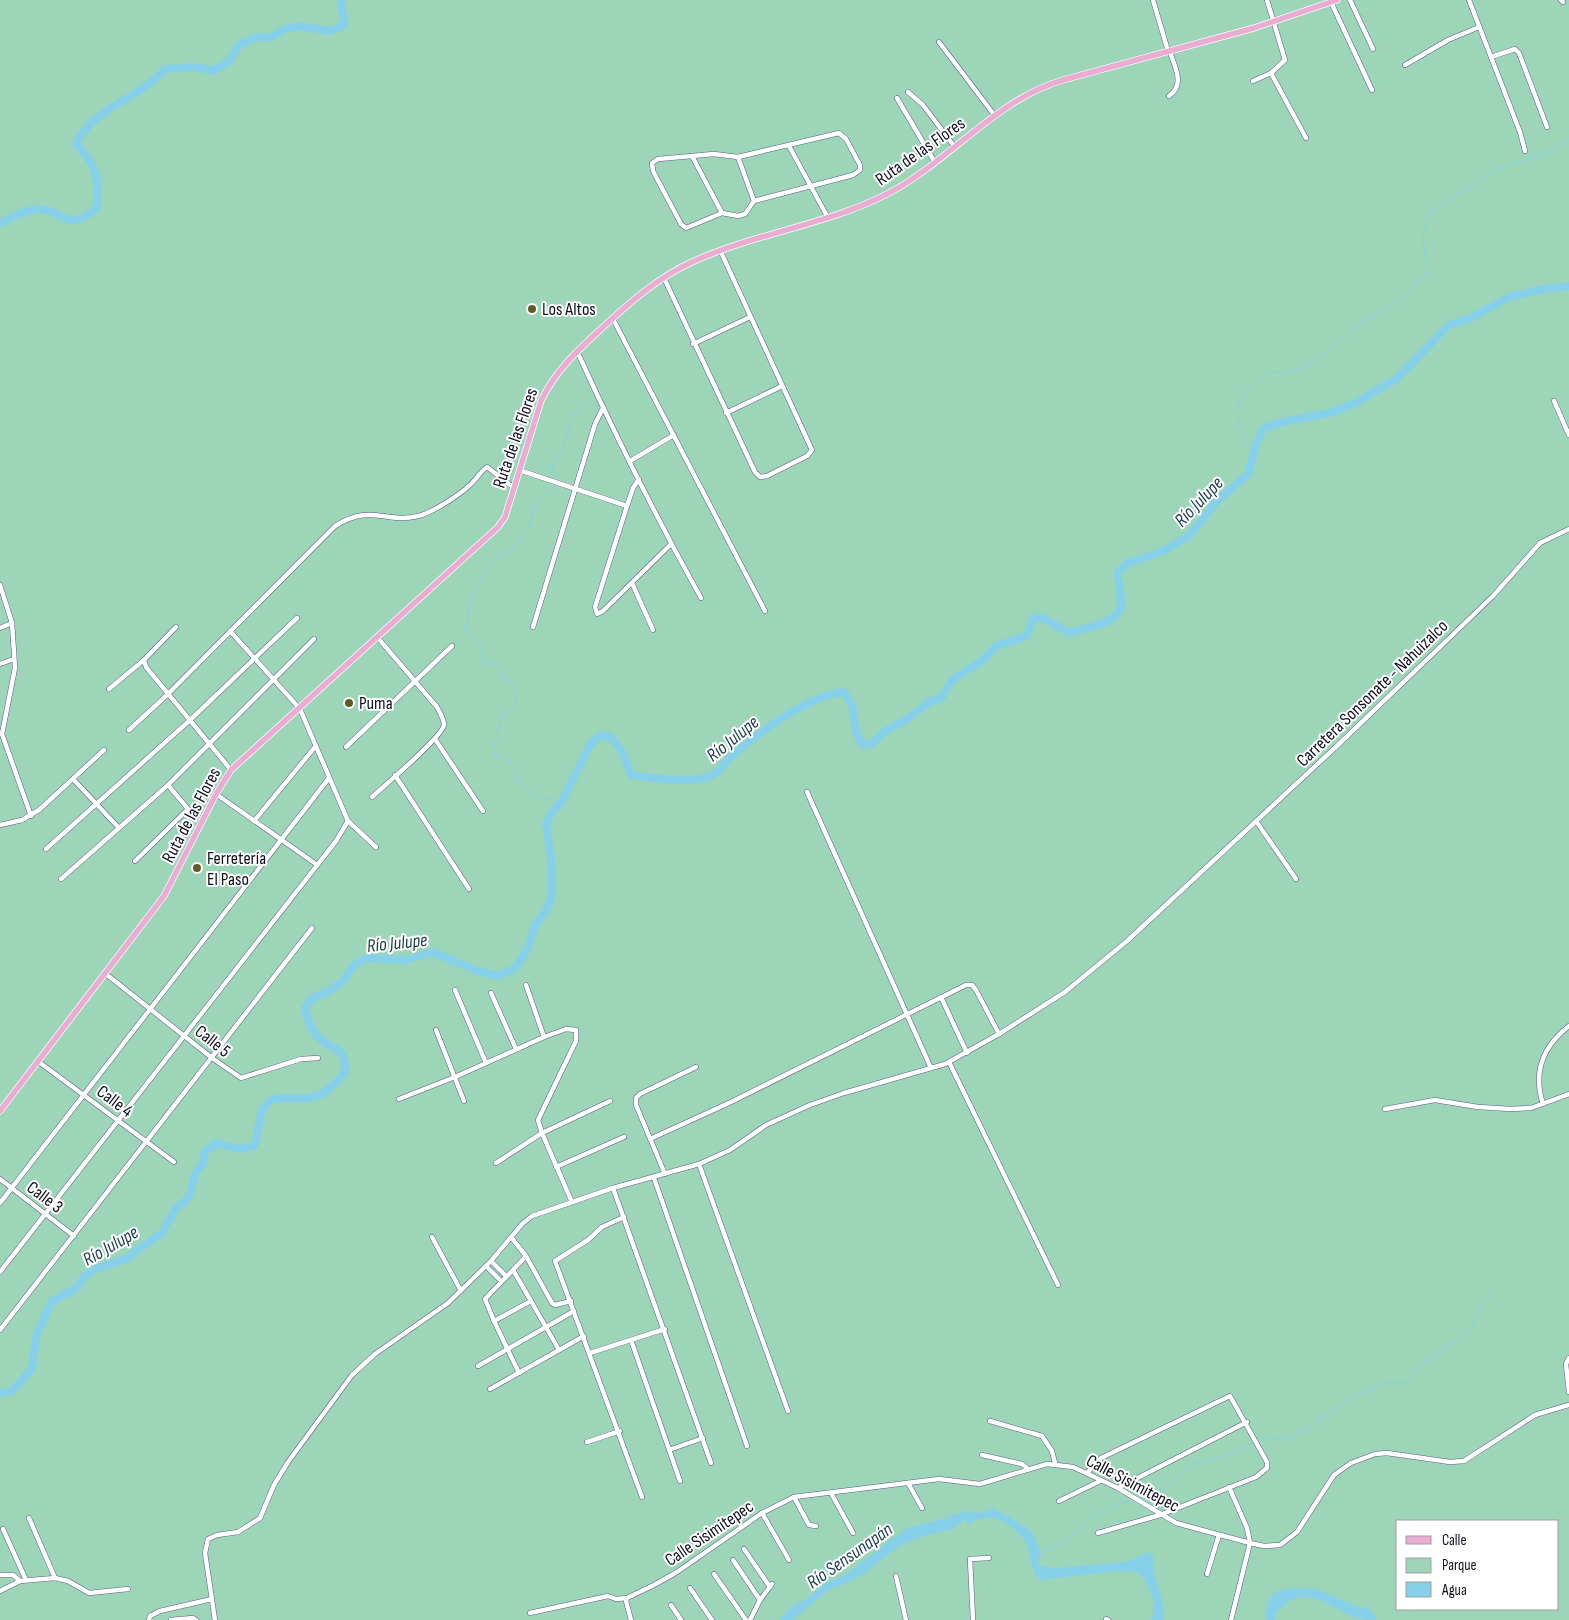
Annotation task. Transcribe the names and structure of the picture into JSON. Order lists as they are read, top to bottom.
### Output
{
  "streets": {
    "main road": ["Ruta de las Flores"],
    "street": [
      "Carretera Sonsonate - Nahuizalco",
      "Calle 5",
      "Calle 4",
      "Calle 3",
      "Calle Sisimitepec"
    ]
  },
  "crossings": [
    ["Ruta de las Flores", "Calle 5"],
    ["Ruta de las Flores", "Calle 4"]
  ],
  "water": ["Río Julupe", "Río Sensunapán"],
  "places": ["Los Altos", "Puma", "Ferretería El Paso"],
  "legend": ["Calle", "Parque", "Agua"]
}
